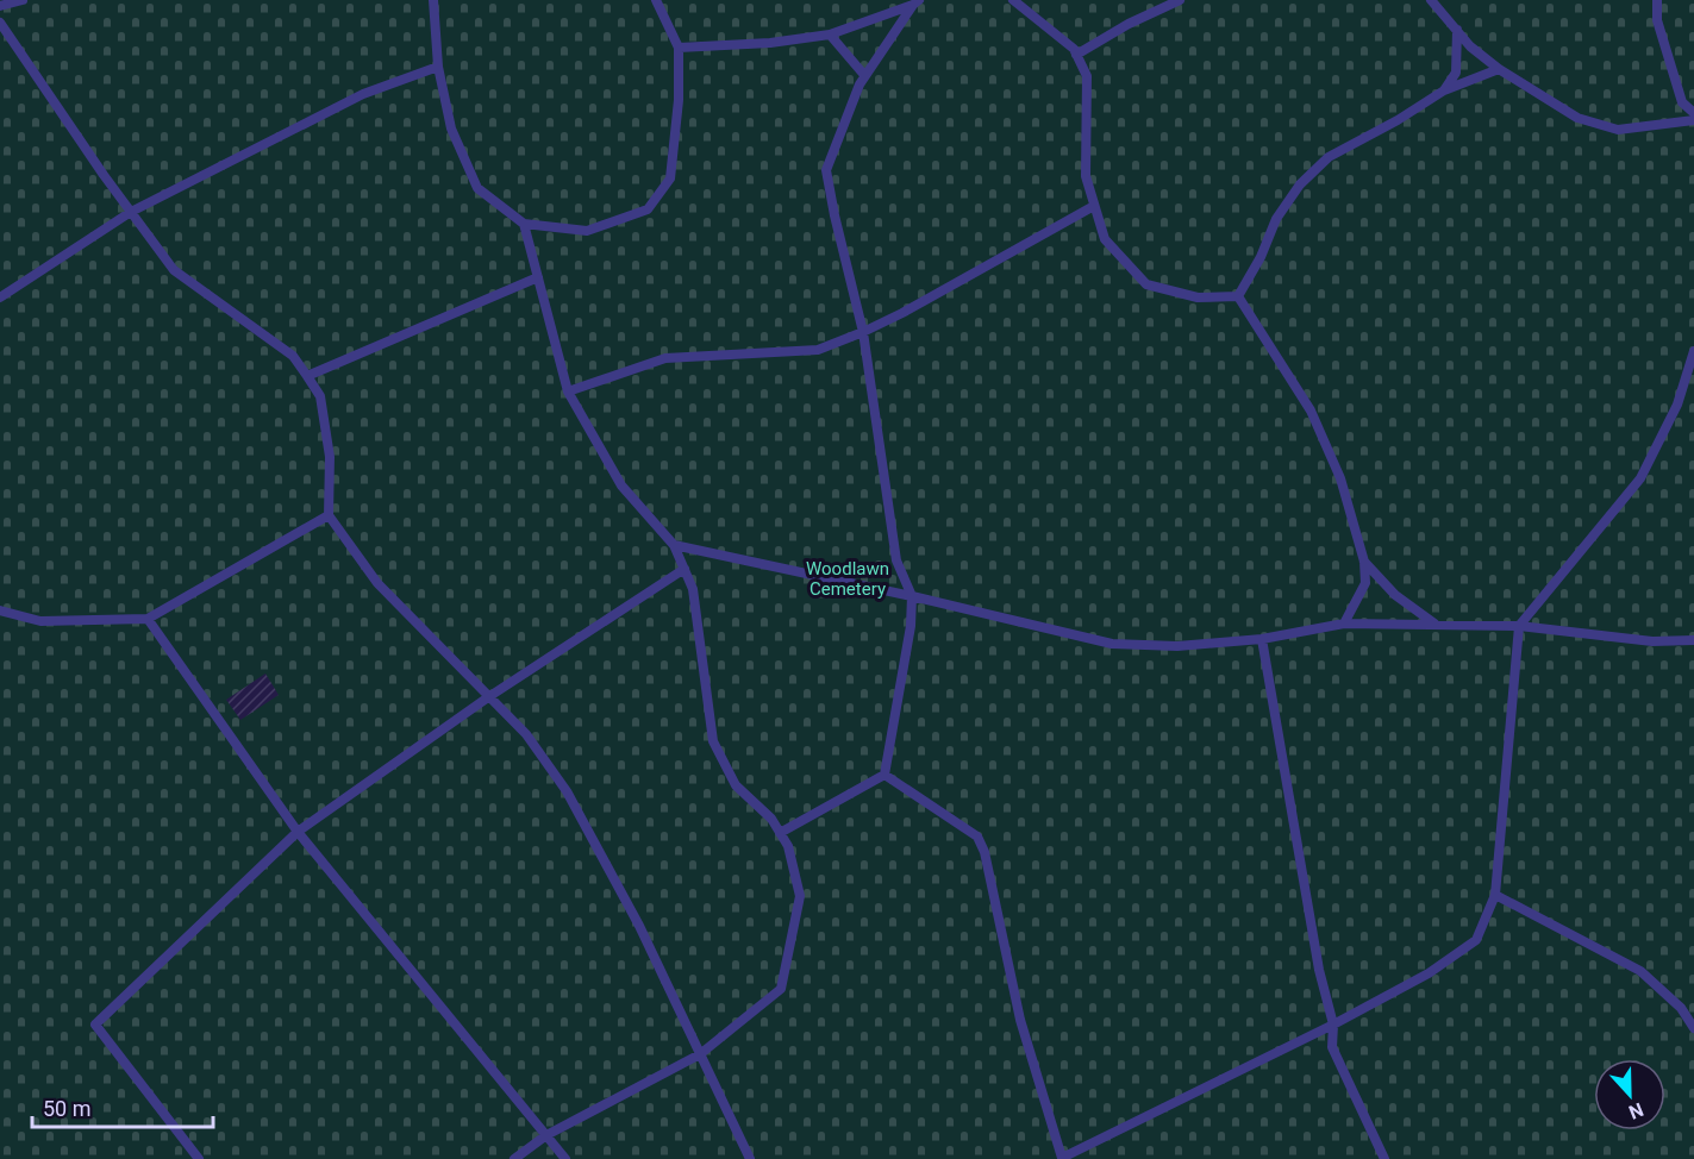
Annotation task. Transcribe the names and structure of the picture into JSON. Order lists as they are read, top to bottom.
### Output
{
  "parks": ["Woodlawn Cemetery"],
  "scale_bar": "50 m",
  "north": "bottom"
}
